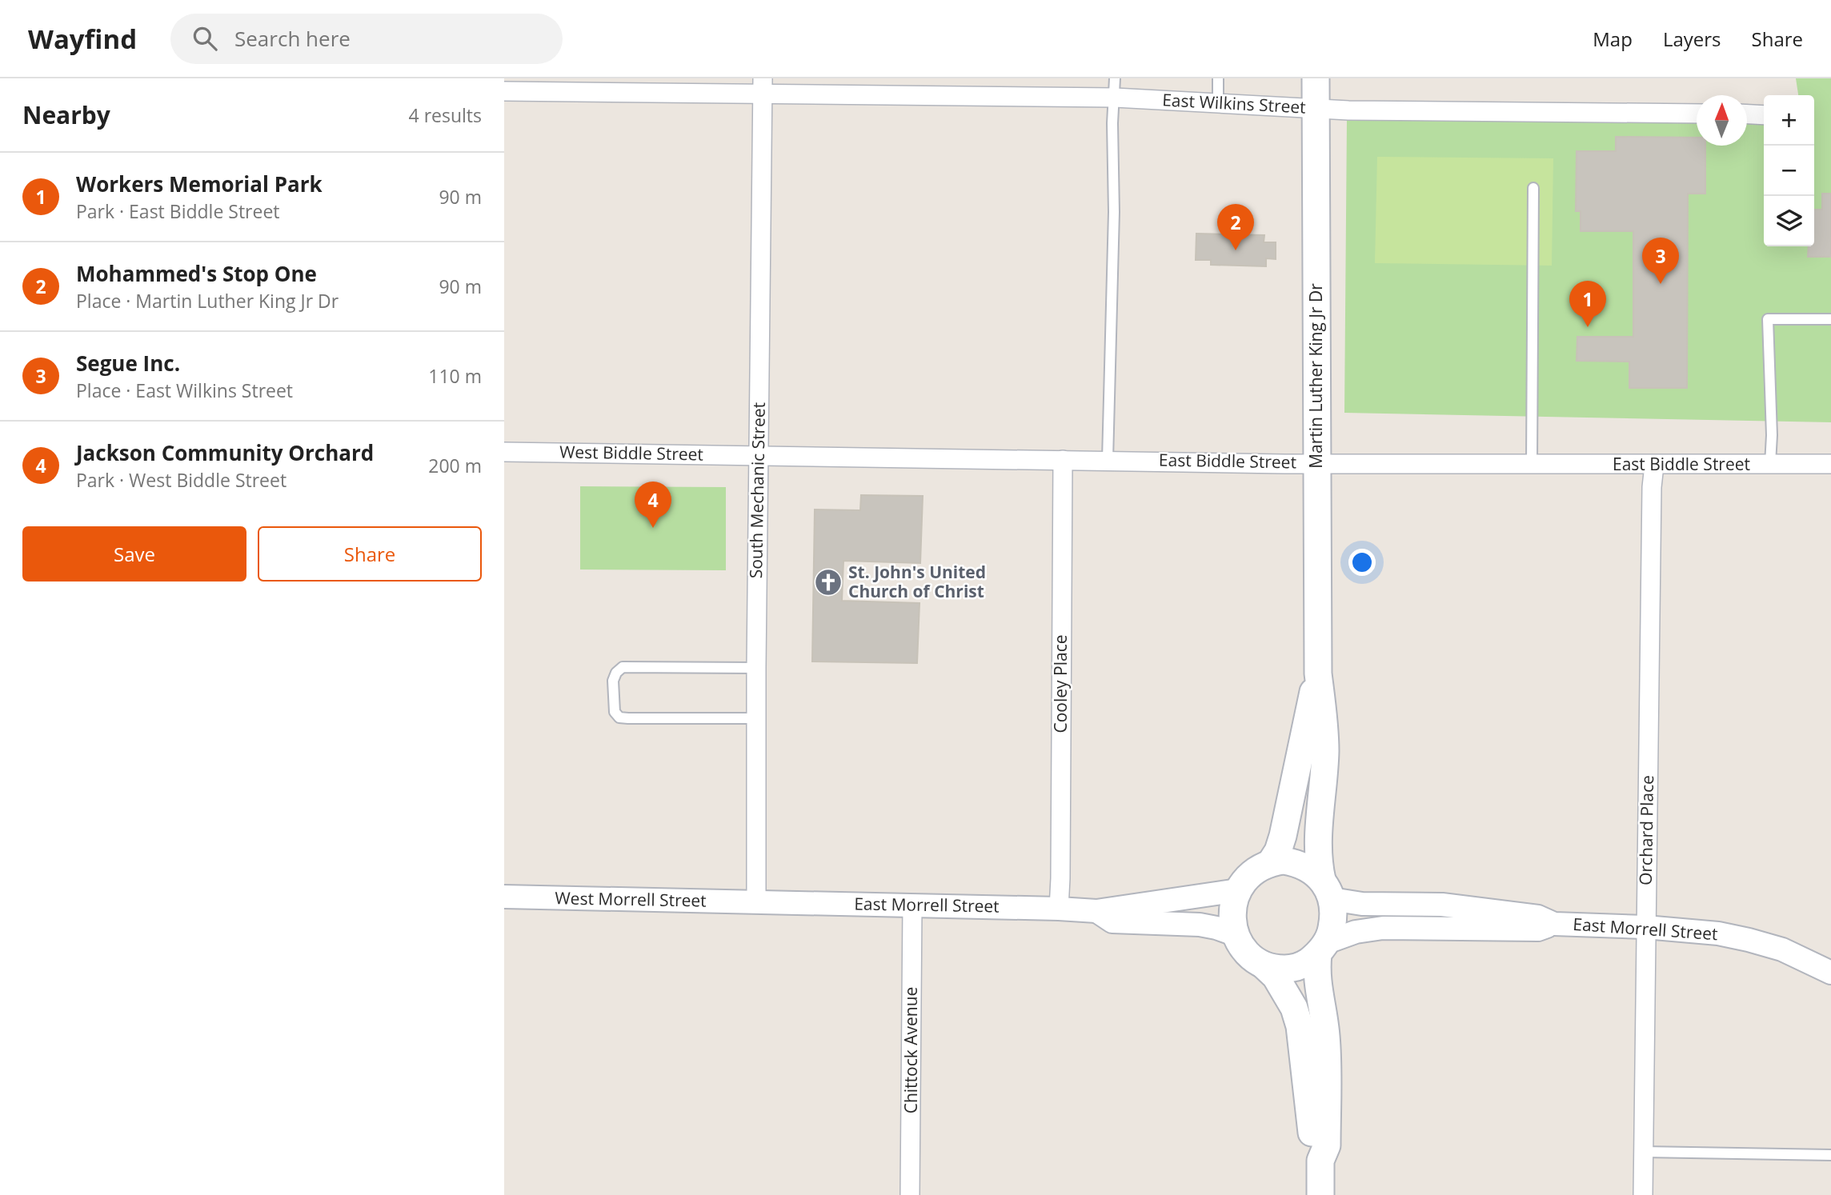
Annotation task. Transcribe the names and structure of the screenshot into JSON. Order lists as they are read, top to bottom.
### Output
{
  "streets": {
    "main road": ["Martin Luther King Jr Dr"],
    "street": [
      "East Wilkins Street",
      "West Biddle Street",
      "East Biddle Street",
      "South Mechanic Street",
      "Cooley Place",
      "Orchard Place",
      "West Morrell Street",
      "East Morrell Street",
      "Chittock Avenue"
    ]
  },
  "crossings": [
    ["East Wilkins Street", "Martin Luther King Jr Dr"],
    ["East Wilkins Street", "South Mechanic Street"],
    ["Martin Luther King Jr Dr", "East Biddle Street"],
    ["Martin Luther King Jr Dr", "East Morrell Street"],
    ["West Biddle Street", "East Biddle Street"],
    ["West Biddle Street", "South Mechanic Street"],
    ["East Biddle Street", "South Mechanic Street"],
    ["East Biddle Street", "Cooley Place"],
    ["East Biddle Street", "Orchard Place"],
    ["South Mechanic Street", "West Morrell Street"],
    ["South Mechanic Street", "East Morrell Street"],
    ["Cooley Place", "East Morrell Street"],
    ["Orchard Place", "East Morrell Street"],
    ["West Morrell Street", "East Morrell Street"],
    ["East Morrell Street", "Chittock Avenue"]
  ],
  "places": {
    "church": ["St. John's United Church of Christ"]
  },
  "north": "top",
  "page": {
    "header": "Wayfind",
    "search": "Search here",
    "nav": ["Map", "Layers", "Share"],
    "heading": ["Nearby", "4 results"],
    "map_buttons": ["+", "−"],
    "list": [
      {
        "mark": "1",
        "name": "Workers Memorial Park",
        "note": "Park · East Biddle Street",
        "value": "90 m"
      },
      {
        "mark": "2",
        "name": "Mohammed's Stop One",
        "note": "Place · Martin Luther King Jr Dr",
        "value": "90 m"
      },
      {
        "mark": "3",
        "name": "Segue Inc.",
        "note": "Place · East Wilkins Street",
        "value": "110 m"
      },
      {
        "mark": "4",
        "name": "Jackson Community Orchard",
        "note": "Park · West Biddle Street",
        "value": "200 m"
      }
    ],
    "pins": [
      "2",
      "3",
      "1",
      "4"
    ],
    "buttons": ["Save", "Share"]
  }
}
